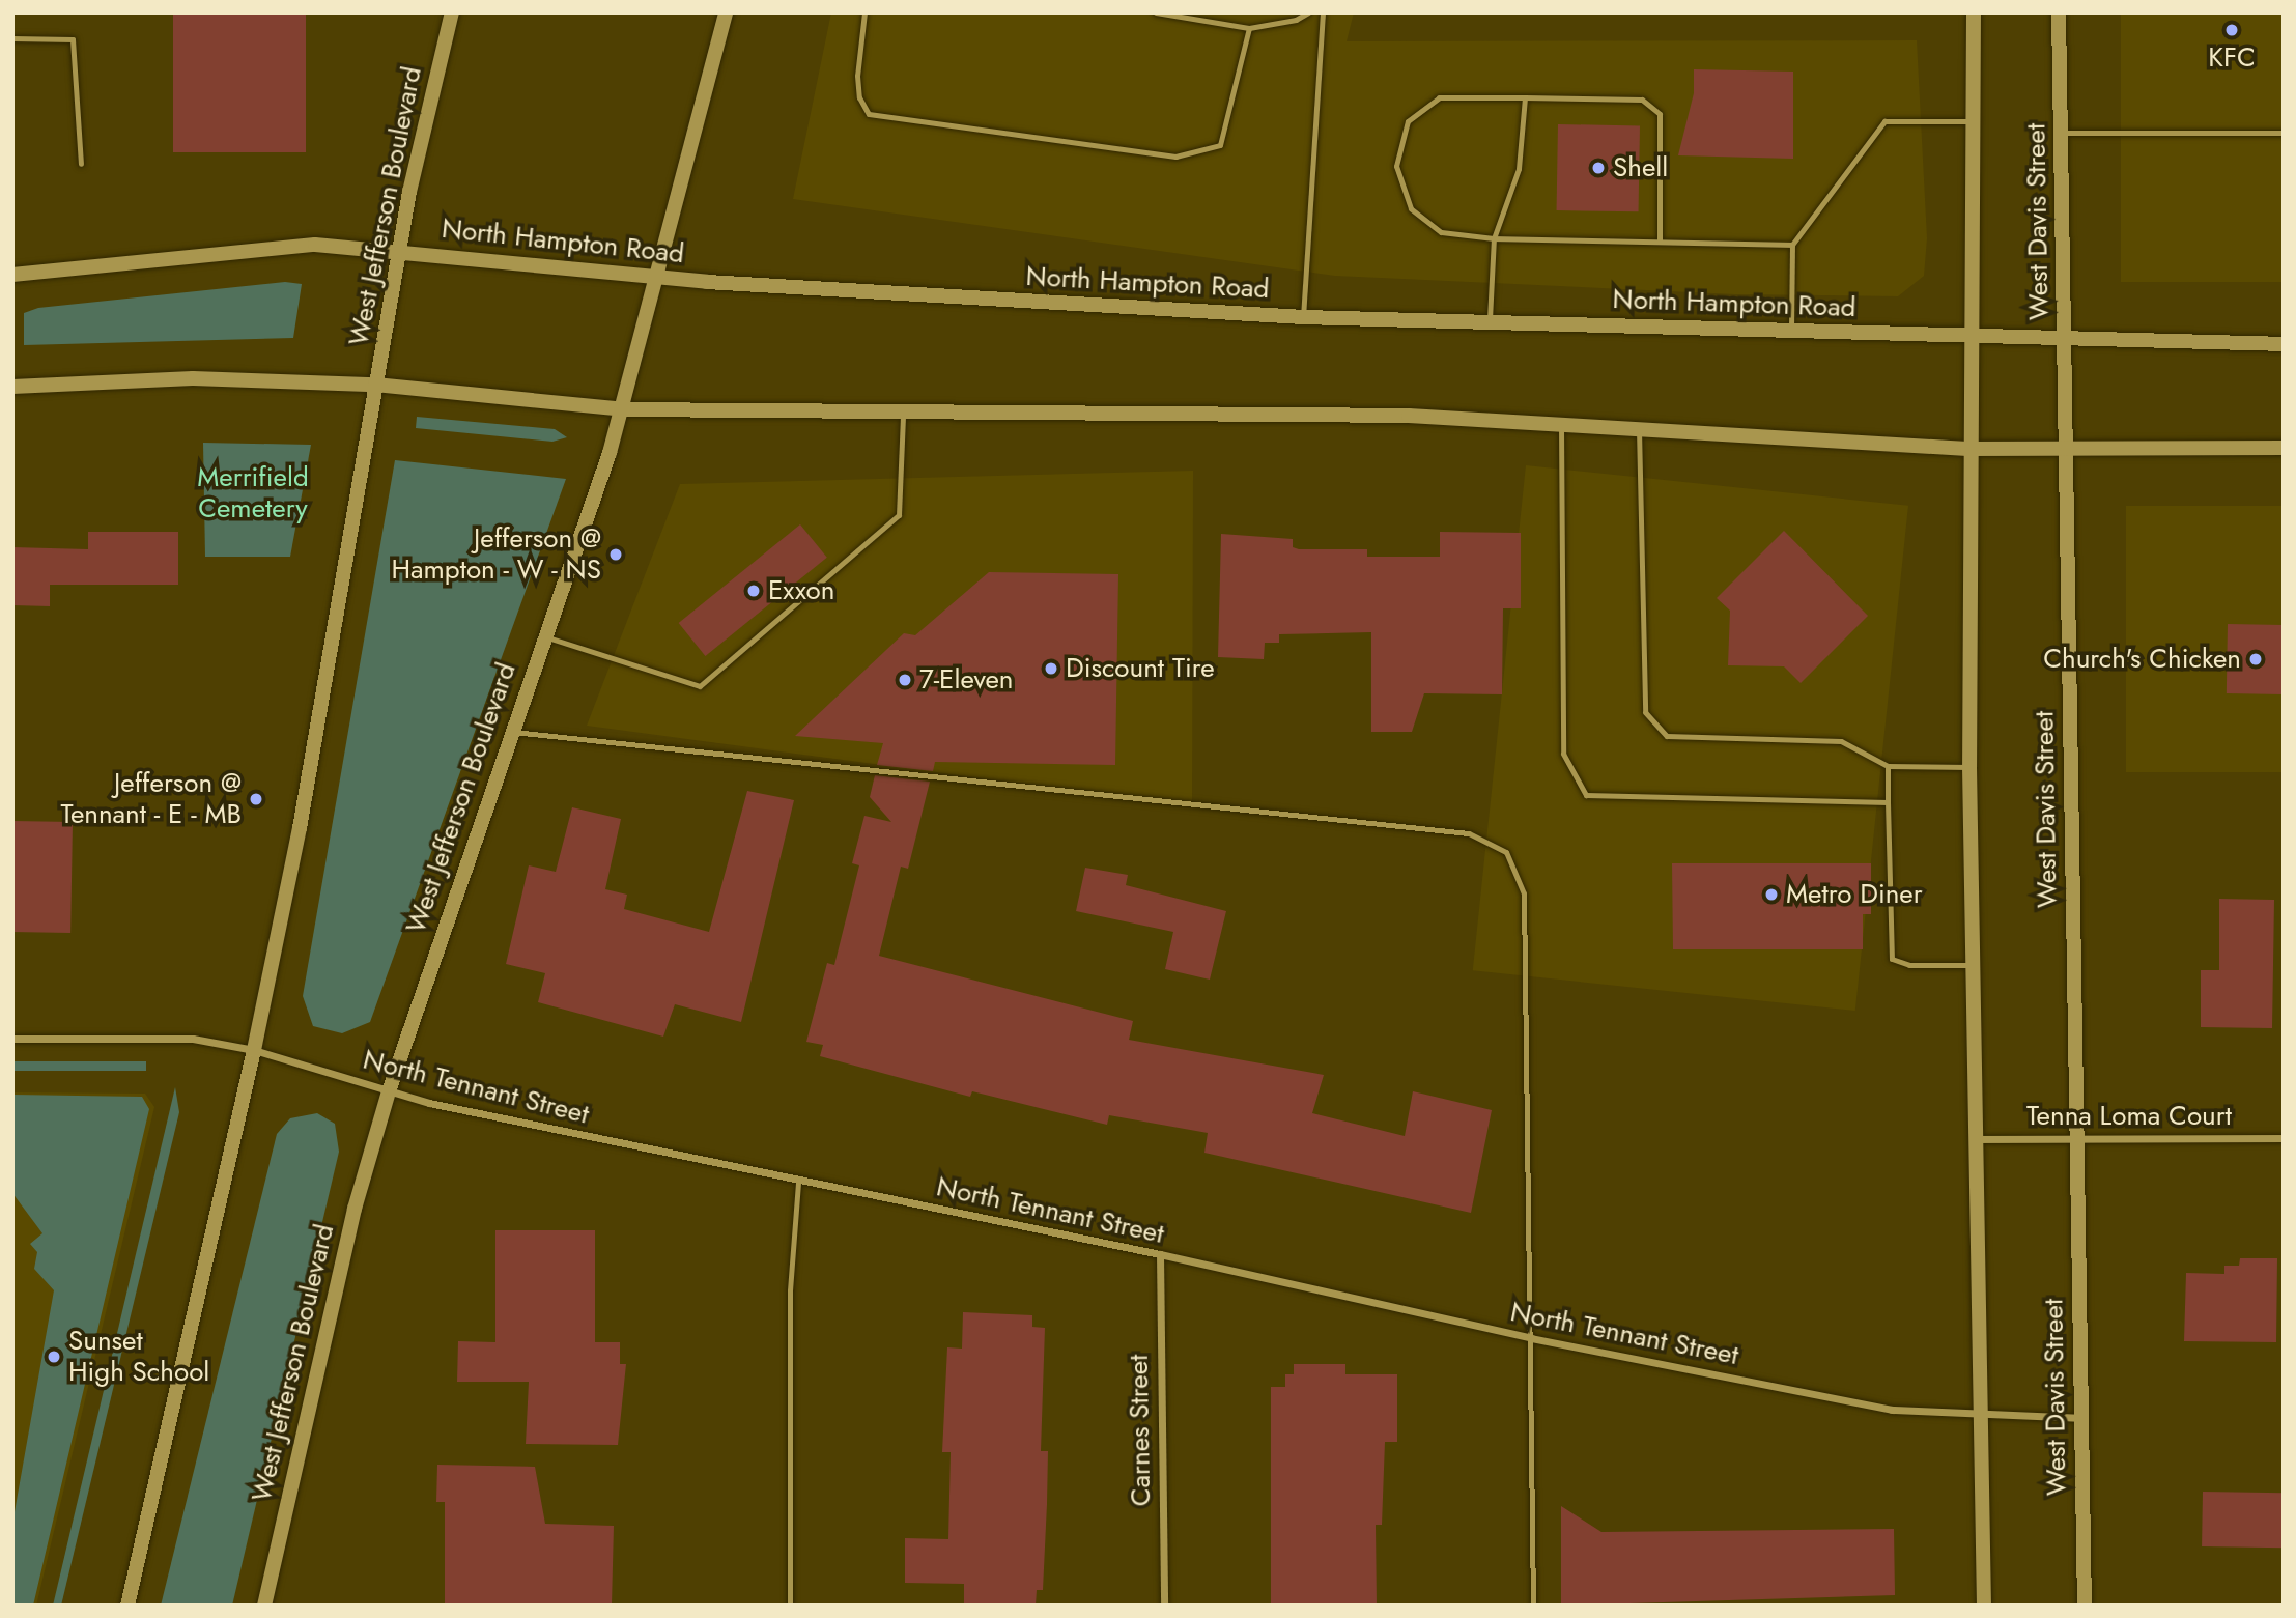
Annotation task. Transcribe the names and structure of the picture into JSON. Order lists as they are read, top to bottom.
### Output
{
  "streets": {
    "main road": ["West Jefferson Boulevard", "West Davis Street", "North Hampton Road"],
    "street": ["North Tennant Street", "Tenna Loma Court", "Carnes Street"]
  },
  "crossings": [
    ["West Jefferson Boulevard", "North Hampton Road"],
    ["West Jefferson Boulevard", "North Tennant Street"],
    ["West Davis Street", "North Hampton Road"],
    ["West Davis Street", "North Tennant Street"],
    ["West Davis Street", "Tenna Loma Court"],
    ["North Tennant Street", "Carnes Street"]
  ],
  "parks": ["Merrifield Cemetery"],
  "places": [
    "KFC",
    "Shell",
    "Jefferson @ Hampton - W - NS",
    "Exxon",
    "Church's Chicken",
    "Discount Tire",
    "7-Eleven",
    "Jefferson @ Tennant - E - MB",
    "Metro Diner",
    "Sunset High School"
  ]
}
